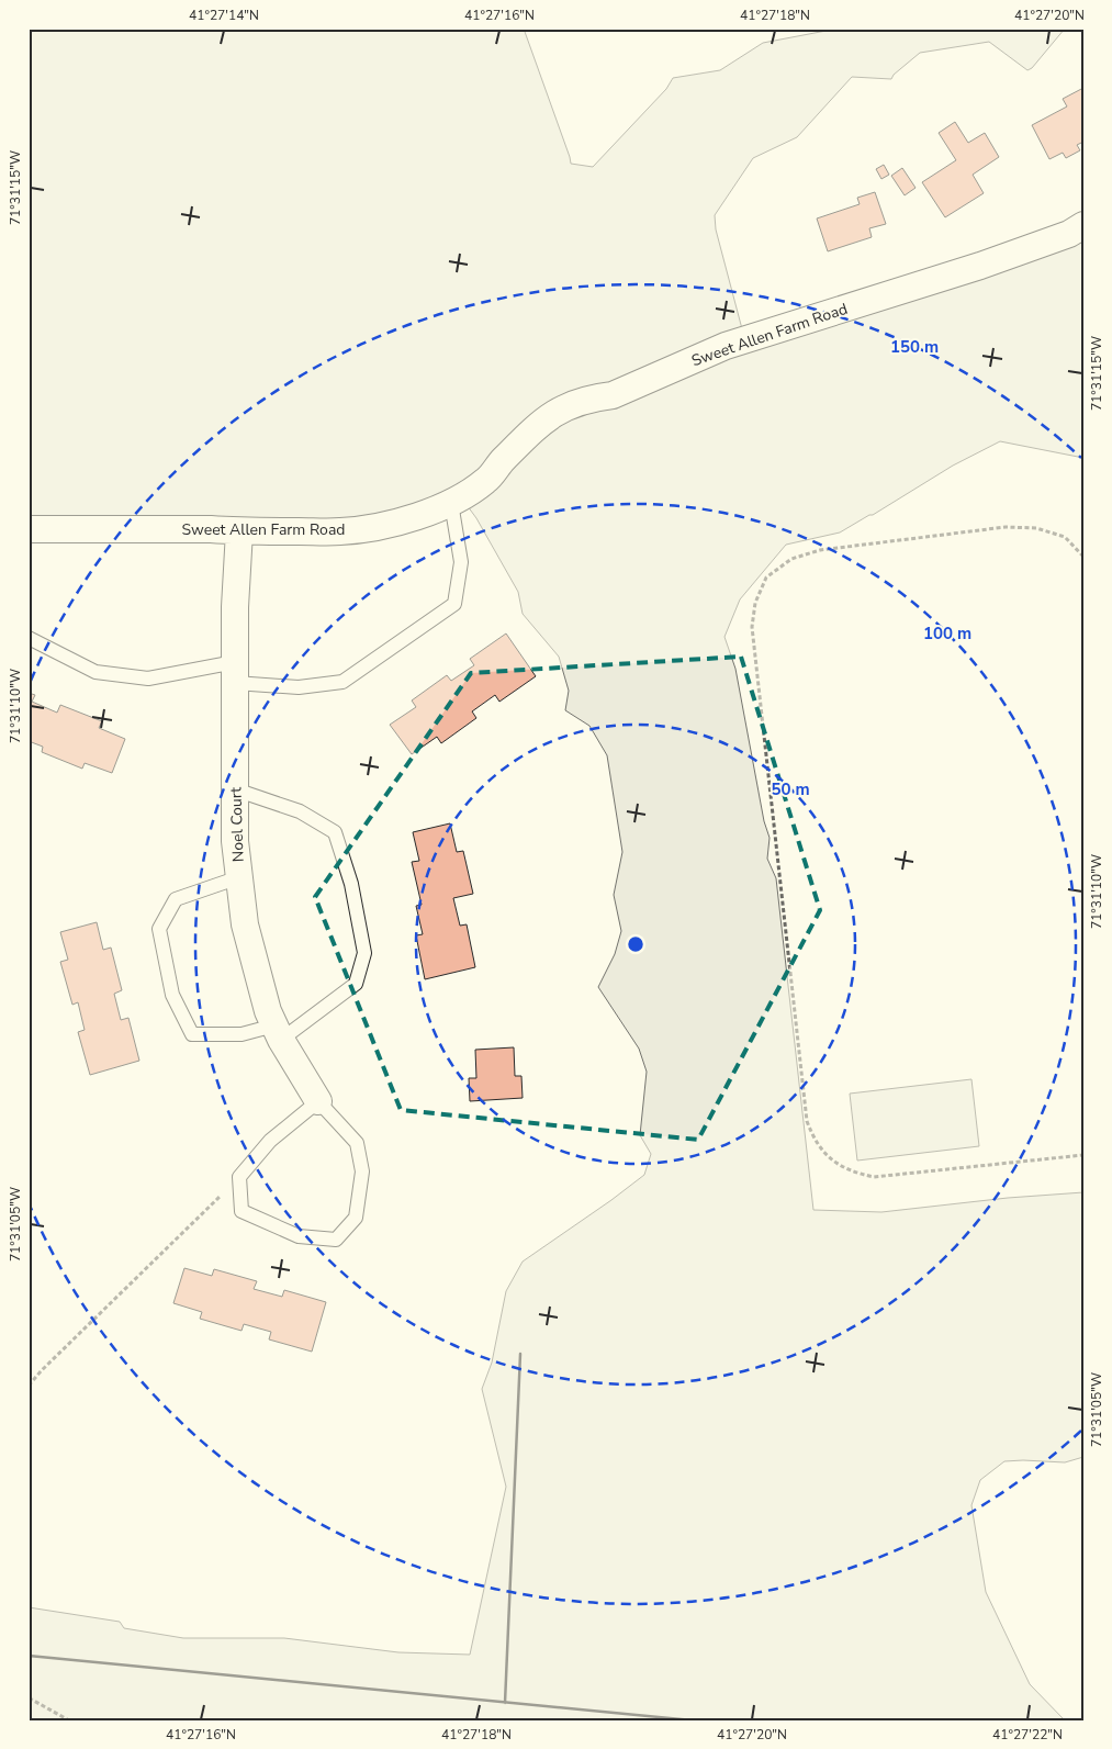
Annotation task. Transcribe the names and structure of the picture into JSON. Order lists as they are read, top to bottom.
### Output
{
  "streets": {
    "street": ["Sweet Allen Farm Road", "Noel Court"]
  },
  "crossings": [
    ["Sweet Allen Farm Road", "Noel Court"]
  ],
  "coordinates": [
    "41°27'14\"N",
    "41°27'16\"N",
    "41°27'18\"N",
    "41°27'20\"N",
    "71°31'15\"W",
    "71°31'10\"W",
    "71°31'05\"W",
    "41°27'22\"N"
  ],
  "rings": ["150 m", "100 m", "50 m"]
}
